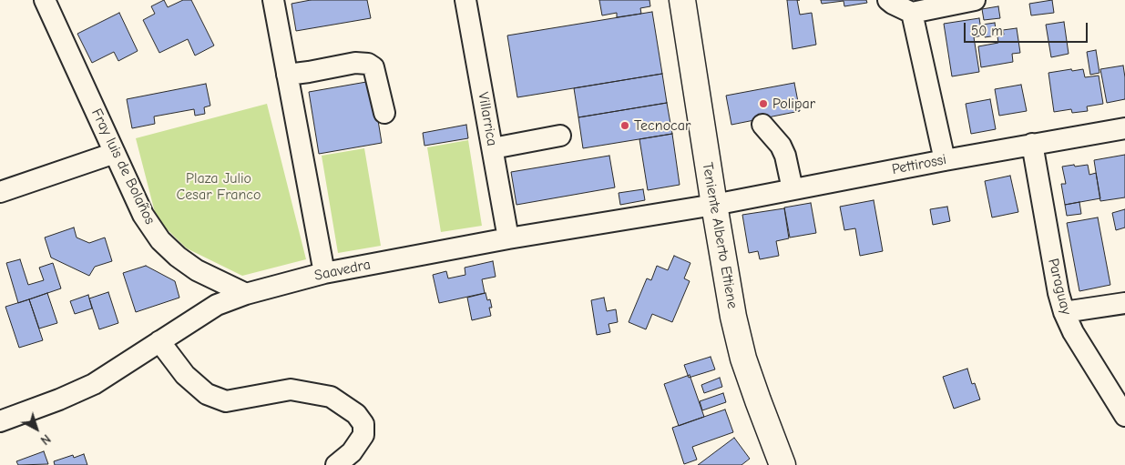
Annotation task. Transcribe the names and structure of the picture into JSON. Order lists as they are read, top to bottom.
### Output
{
  "streets": {
    "main road": ["Teniente Alberto Ettiene"],
    "street": [
      "Villarrica",
      "Pettirossi",
      "Fray luis de Bolaños",
      "Saavedra",
      "Paraguay"
    ]
  },
  "crossings": [
    ["Villarrica", "Saavedra"],
    ["Pettirossi", "Teniente Alberto Ettiene"],
    ["Pettirossi", "Saavedra"],
    ["Pettirossi", "Paraguay"],
    ["Fray luis de Bolaños", "Saavedra"],
    ["Teniente Alberto Ettiene", "Saavedra"]
  ],
  "parks": ["Plaza Julio Cesar Franco"],
  "places": ["Polipar", "Tecnocar"],
  "scale_bar": "50 m",
  "north": "bottom right"
}
